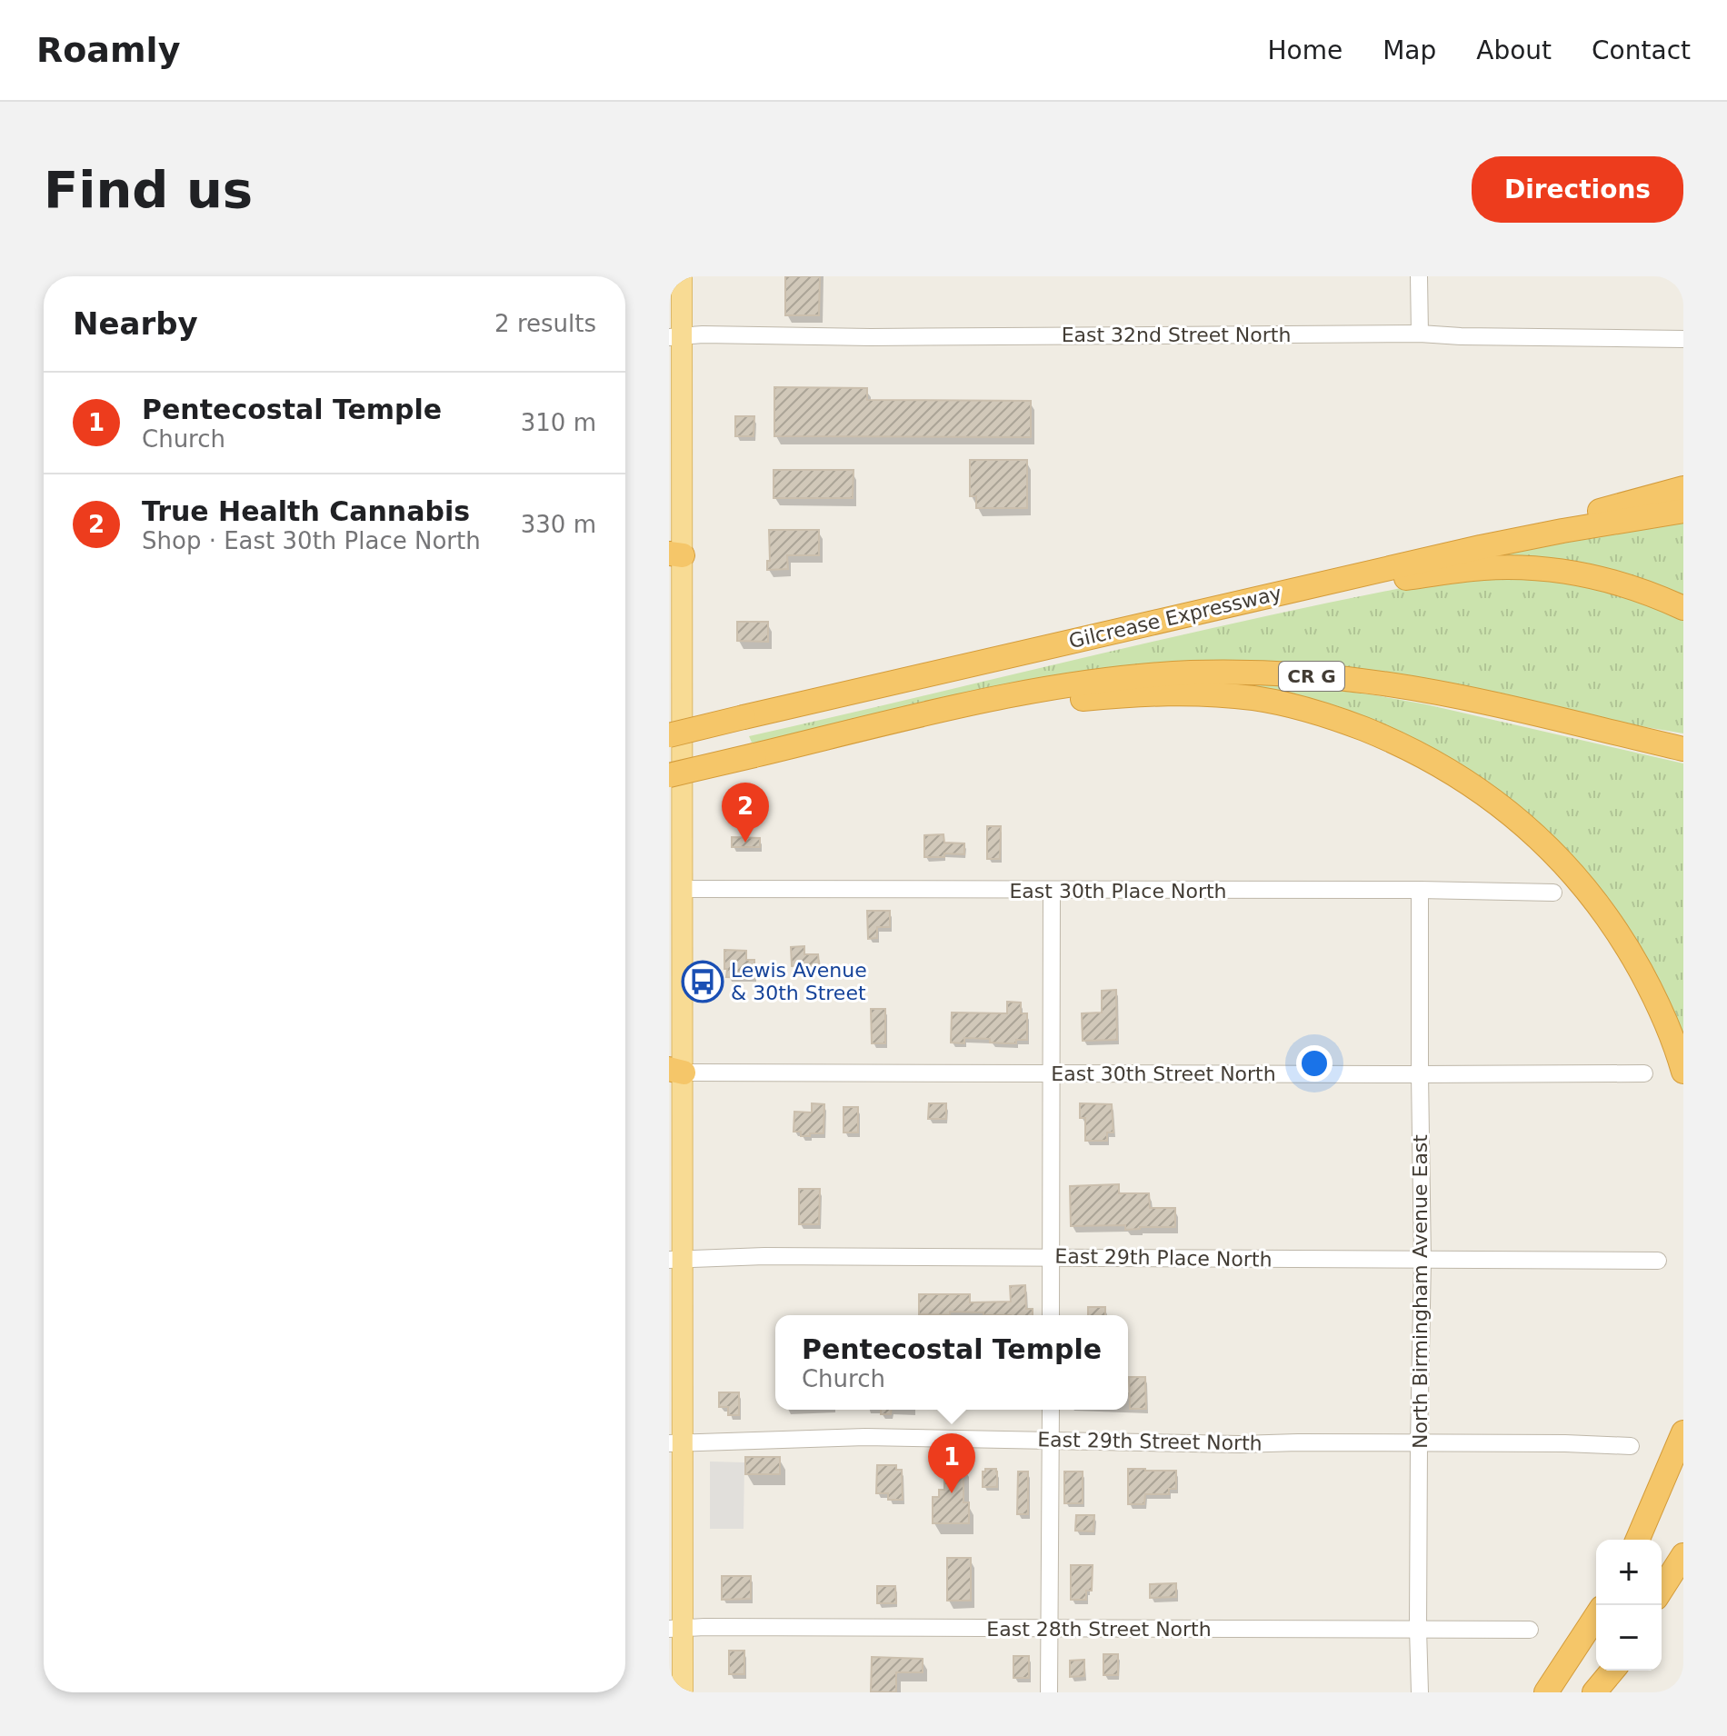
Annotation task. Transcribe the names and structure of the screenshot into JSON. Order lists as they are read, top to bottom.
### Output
{
  "streets": {
    "highway": ["Gilcrease Expressway", "CR G"],
    "street": [
      "East 32nd Street North",
      "East 30th Place North",
      "East 30th Street North",
      "East 29th Place North",
      "North Birmingham Avenue East",
      "East 29th Street North",
      "East 28th Street North"
    ]
  },
  "crossings": [
    ["East 30th Place North", "North Birmingham Avenue East"],
    ["East 30th Street North", "North Birmingham Avenue East"],
    ["East 29th Place North", "North Birmingham Avenue East"],
    ["North Birmingham Avenue East", "East 29th Street North"],
    ["North Birmingham Avenue East", "East 28th Street North"]
  ],
  "places": {
    "bus stop": ["Lewis Avenue & 30th Street"]
  },
  "page": {
    "header": "Roamly",
    "nav": [
      "Home",
      "Map",
      "About",
      "Contact"
    ],
    "buttons": "Directions",
    "title": "Find us",
    "heading": ["Nearby", "2 results"],
    "list": [
      {
        "mark": "1",
        "name": "Pentecostal Temple",
        "note": "Church",
        "value": "310 m"
      },
      {
        "mark": "2",
        "name": "True Health Cannabis",
        "note": "Shop · East 30th Place North",
        "value": "330 m"
      }
    ],
    "pins": ["2", "1"],
    "popup": ["Pentecostal Temple", "Church"],
    "map_buttons": ["+", "−"]
  }
}
